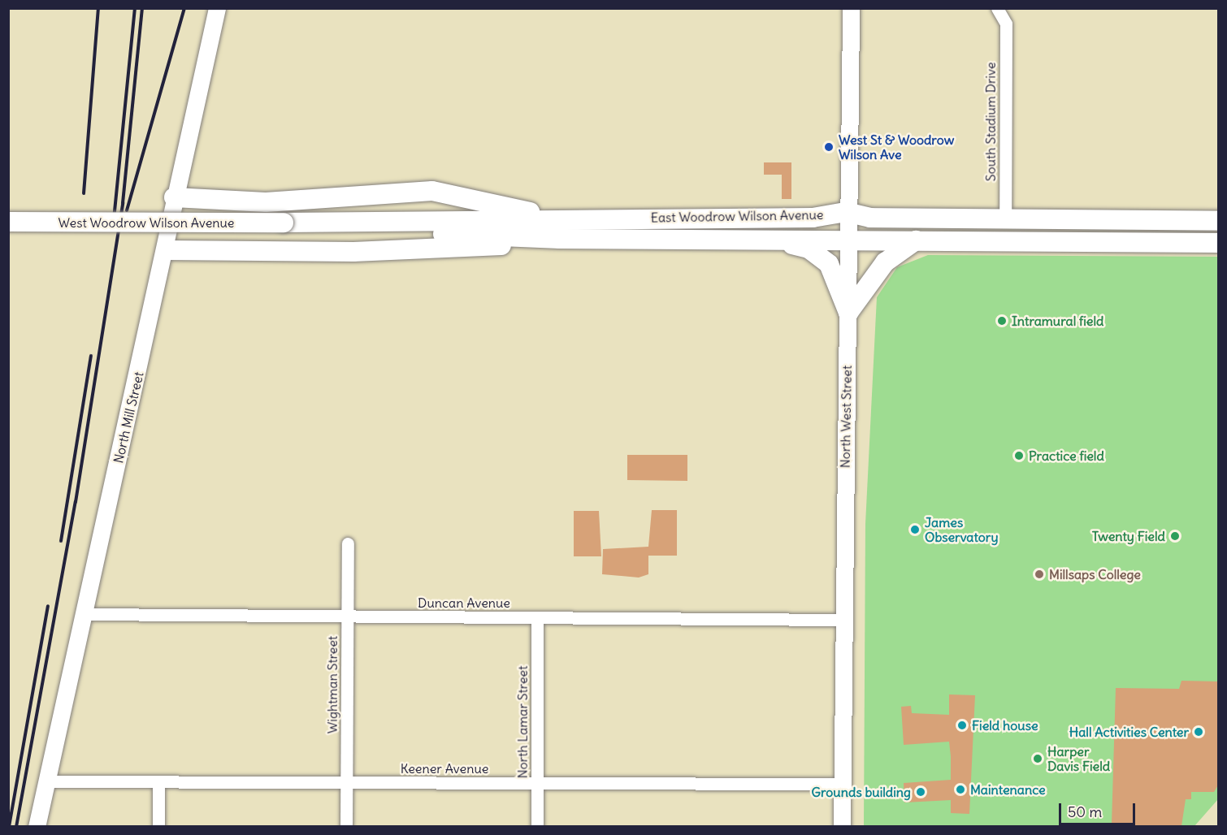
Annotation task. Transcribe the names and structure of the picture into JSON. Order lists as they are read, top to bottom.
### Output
{
  "streets": {
    "main road": ["East Woodrow Wilson Avenue", "West Woodrow Wilson Avenue"],
    "street": [
      "South Stadium Drive",
      "North West Street",
      "North Mill Street",
      "Duncan Avenue",
      "Wightman Street",
      "North Lamar Street",
      "Keener Avenue"
    ]
  },
  "crossings": [
    ["South Stadium Drive", "East Woodrow Wilson Avenue"],
    ["East Woodrow Wilson Avenue", "West Woodrow Wilson Avenue"],
    ["East Woodrow Wilson Avenue", "North West Street"],
    ["North West Street", "Duncan Avenue"],
    ["North West Street", "Keener Avenue"],
    ["North Mill Street", "Duncan Avenue"],
    ["North Mill Street", "Keener Avenue"],
    ["Duncan Avenue", "Wightman Street"],
    ["Duncan Avenue", "North Lamar Street"],
    ["Wightman Street", "Keener Avenue"],
    ["North Lamar Street", "Keener Avenue"]
  ],
  "places": [
    "West St & Woodrow Wilson Ave",
    "Intramural field",
    "Practice field",
    "James Observatory",
    "Twenty Field",
    "Millsaps College",
    "Field house",
    "Hall Activities Center",
    "Harper Davis Field",
    "Maintenance",
    "Grounds building"
  ],
  "scale_bar": "50 m"
}
